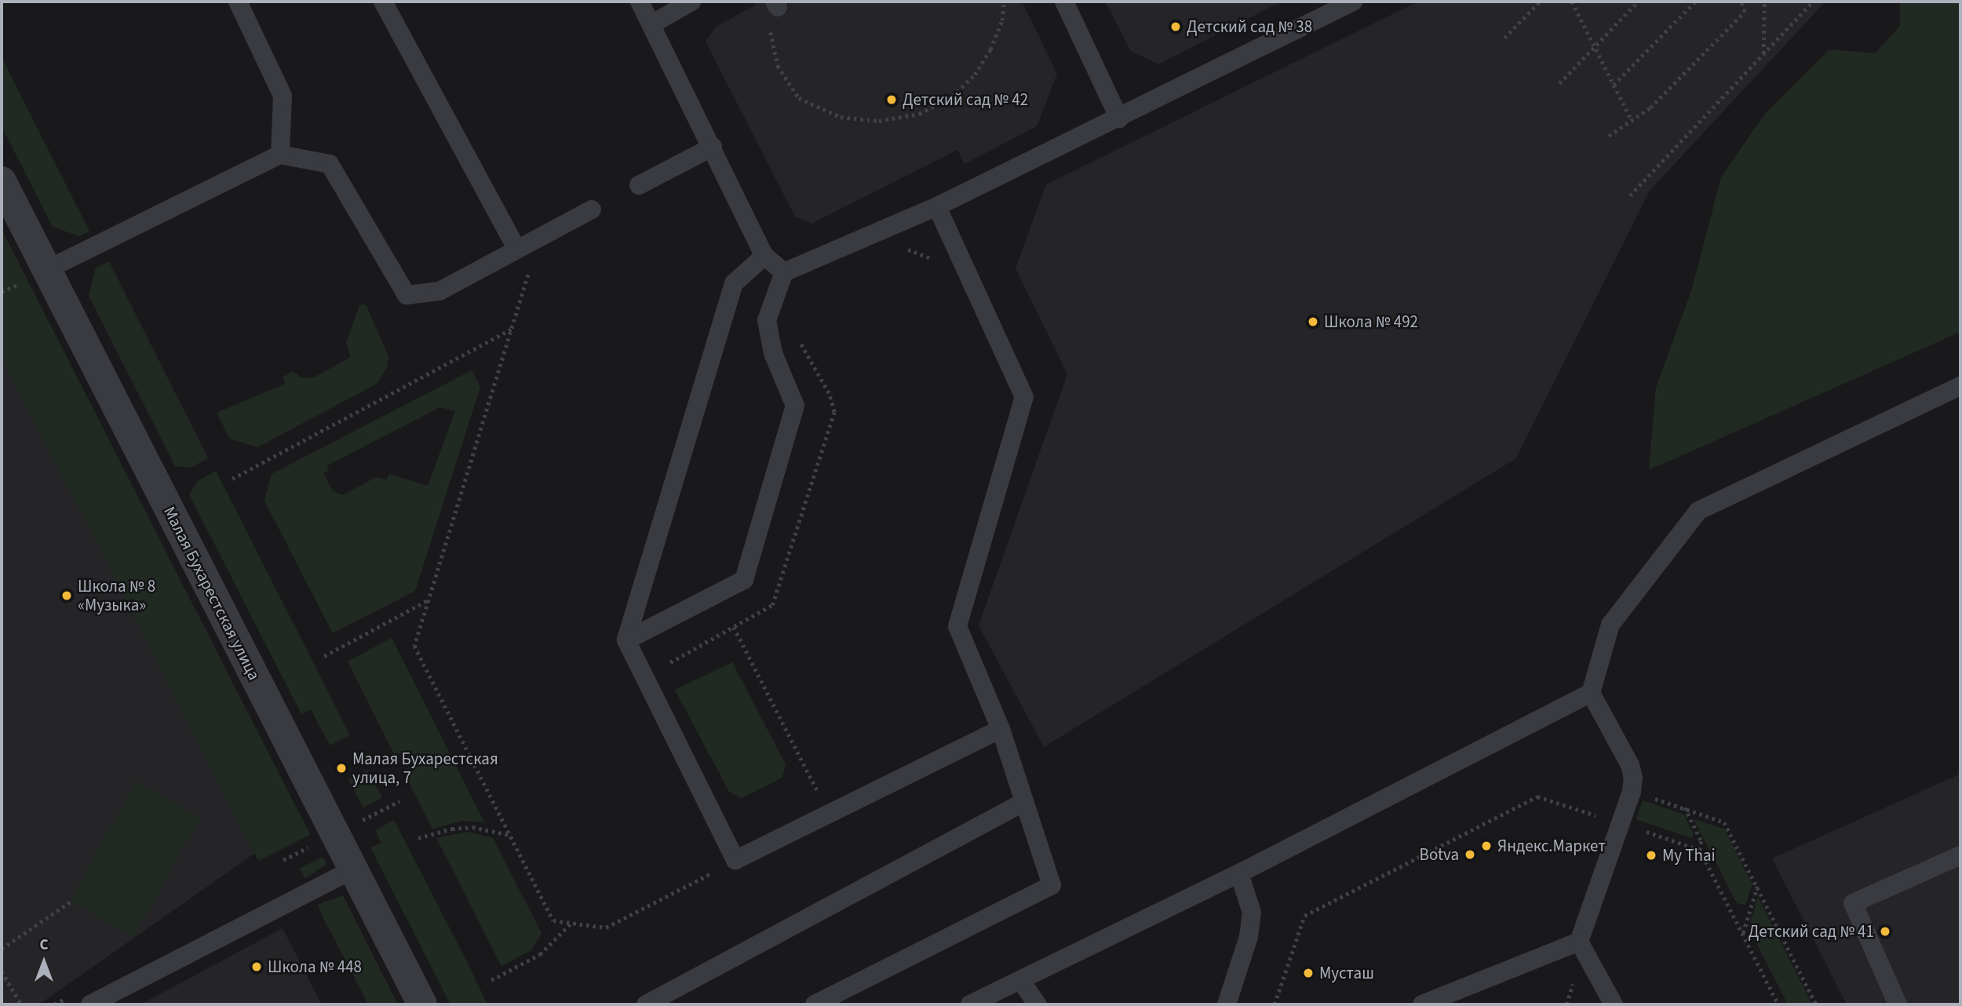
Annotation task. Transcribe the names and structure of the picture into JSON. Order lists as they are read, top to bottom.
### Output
{
  "streets": {
    "street": ["Малая Бухарестская улица"]
  },
  "places": [
    "Детский сад № 38",
    "Детский сад № 42",
    "Школа № 492",
    "Школа № 8 «Музыка»",
    "Малая Бухарестская улица, 7",
    "Яндекс.Маркет",
    "Botva",
    "My Thai",
    "Детский сад № 41",
    "Школа № 448",
    "Мусташ"
  ],
  "north": "top"
}
